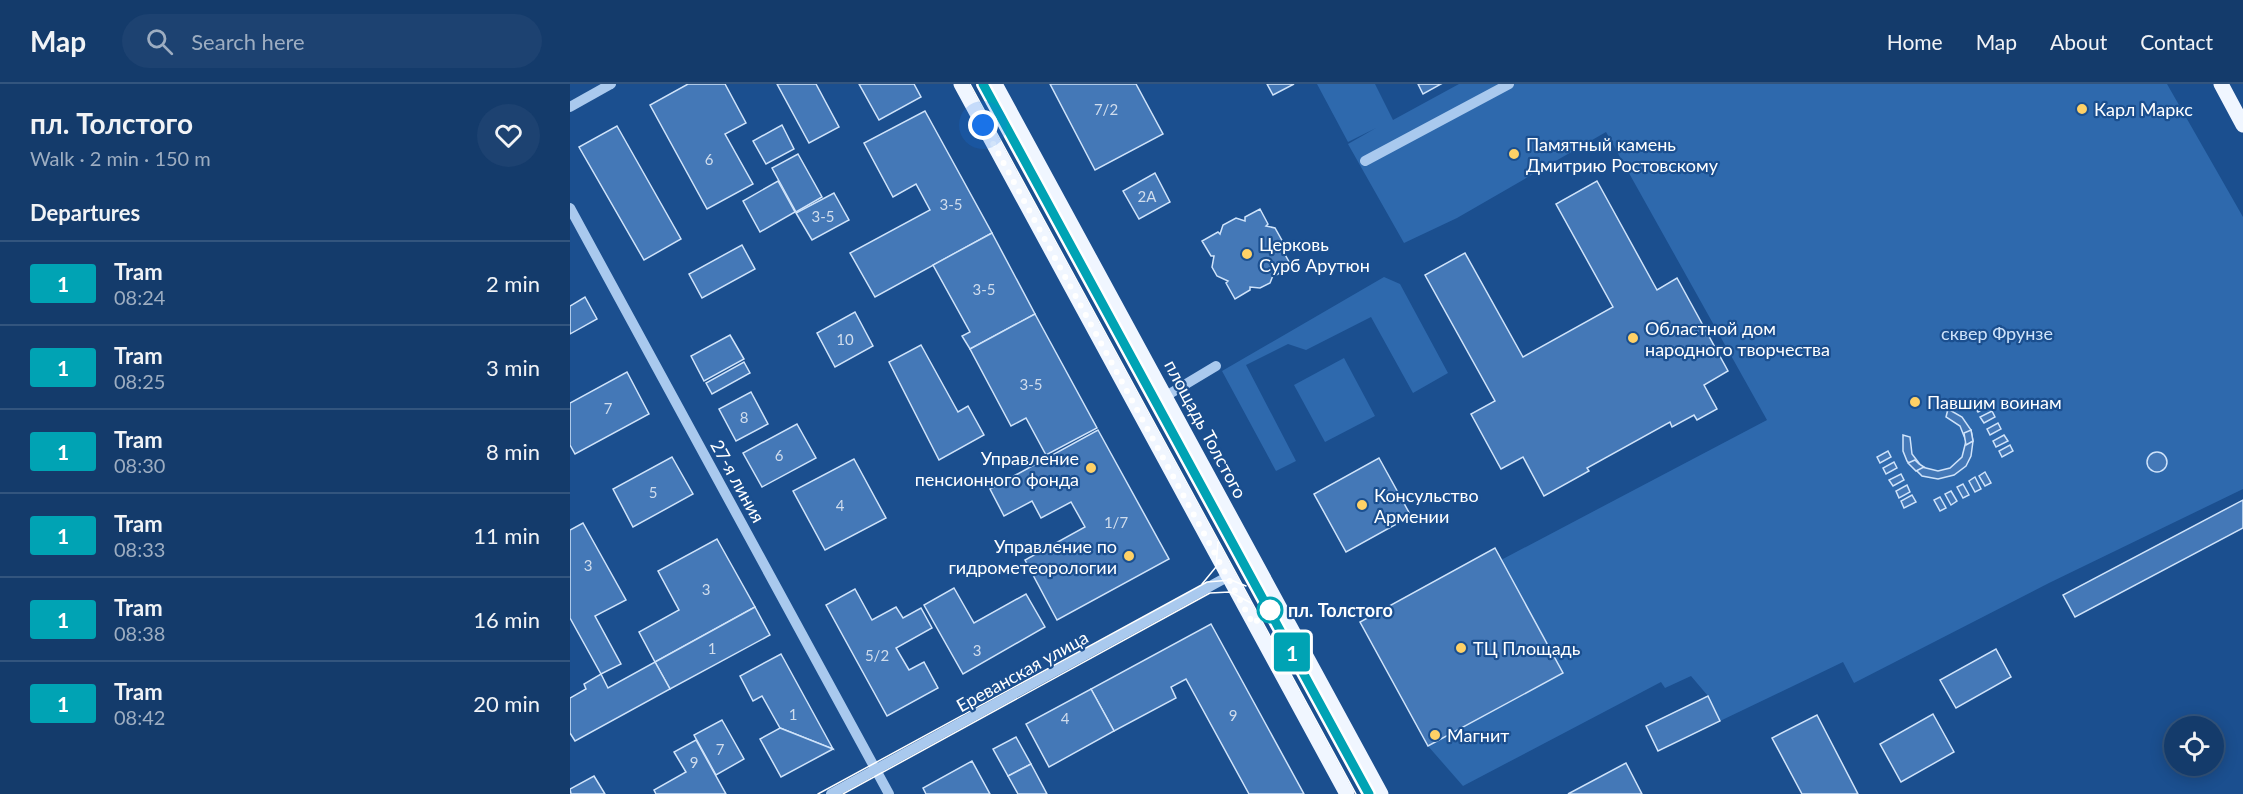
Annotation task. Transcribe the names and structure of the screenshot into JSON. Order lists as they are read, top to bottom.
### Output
{
  "streets": {
    "main road": ["площадь Толстого"],
    "street": ["27-я линия", "Ереванская улица"]
  },
  "crossings": [
    ["27-я линия", "Ереванская улица"]
  ],
  "parks": ["сквер Фрунзе"],
  "places": [
    "Карл Маркс",
    "Памятный камень Дмитрию Ростовскому",
    "Церковь Сурб Арутюн",
    "Областной дом народного творчества",
    "Павшим воинам",
    "Управление пенсионного фонда",
    "Консульство Армении",
    "Управление по гидрометеорологии",
    "пл. Толстого",
    "ТЦ Площадь",
    "Магнит"
  ],
  "lines": ["tram line 1"],
  "house_numbers": [
    "7/2",
    "6",
    "2А",
    "3-5",
    "3-5",
    "3-5",
    "10",
    "3-5",
    "7",
    "8",
    "6",
    "5",
    "4",
    "1/7",
    "3",
    "3",
    "1",
    "3",
    "5/2",
    "1",
    "9",
    "4",
    "7",
    "9"
  ],
  "page": {
    "header": "Map",
    "search": "Search here",
    "nav": [
      "Home",
      "Map",
      "About",
      "Contact"
    ],
    "heading": [
      ["пл. Толстого", "Walk · 2 min · 150 m"],
      "Departures"
    ],
    "on_map": "1",
    "list": [
      {
        "mark": "1",
        "name": "Tram",
        "note": "08:24",
        "value": "2 min"
      },
      {
        "mark": "1",
        "name": "Tram",
        "note": "08:25",
        "value": "3 min"
      },
      {
        "mark": "1",
        "name": "Tram",
        "note": "08:30",
        "value": "8 min"
      },
      {
        "mark": "1",
        "name": "Tram",
        "note": "08:33",
        "value": "11 min"
      },
      {
        "mark": "1",
        "name": "Tram",
        "note": "08:38",
        "value": "16 min"
      },
      {
        "mark": "1",
        "name": "Tram",
        "note": "08:42",
        "value": "20 min"
      }
    ]
  }
}
